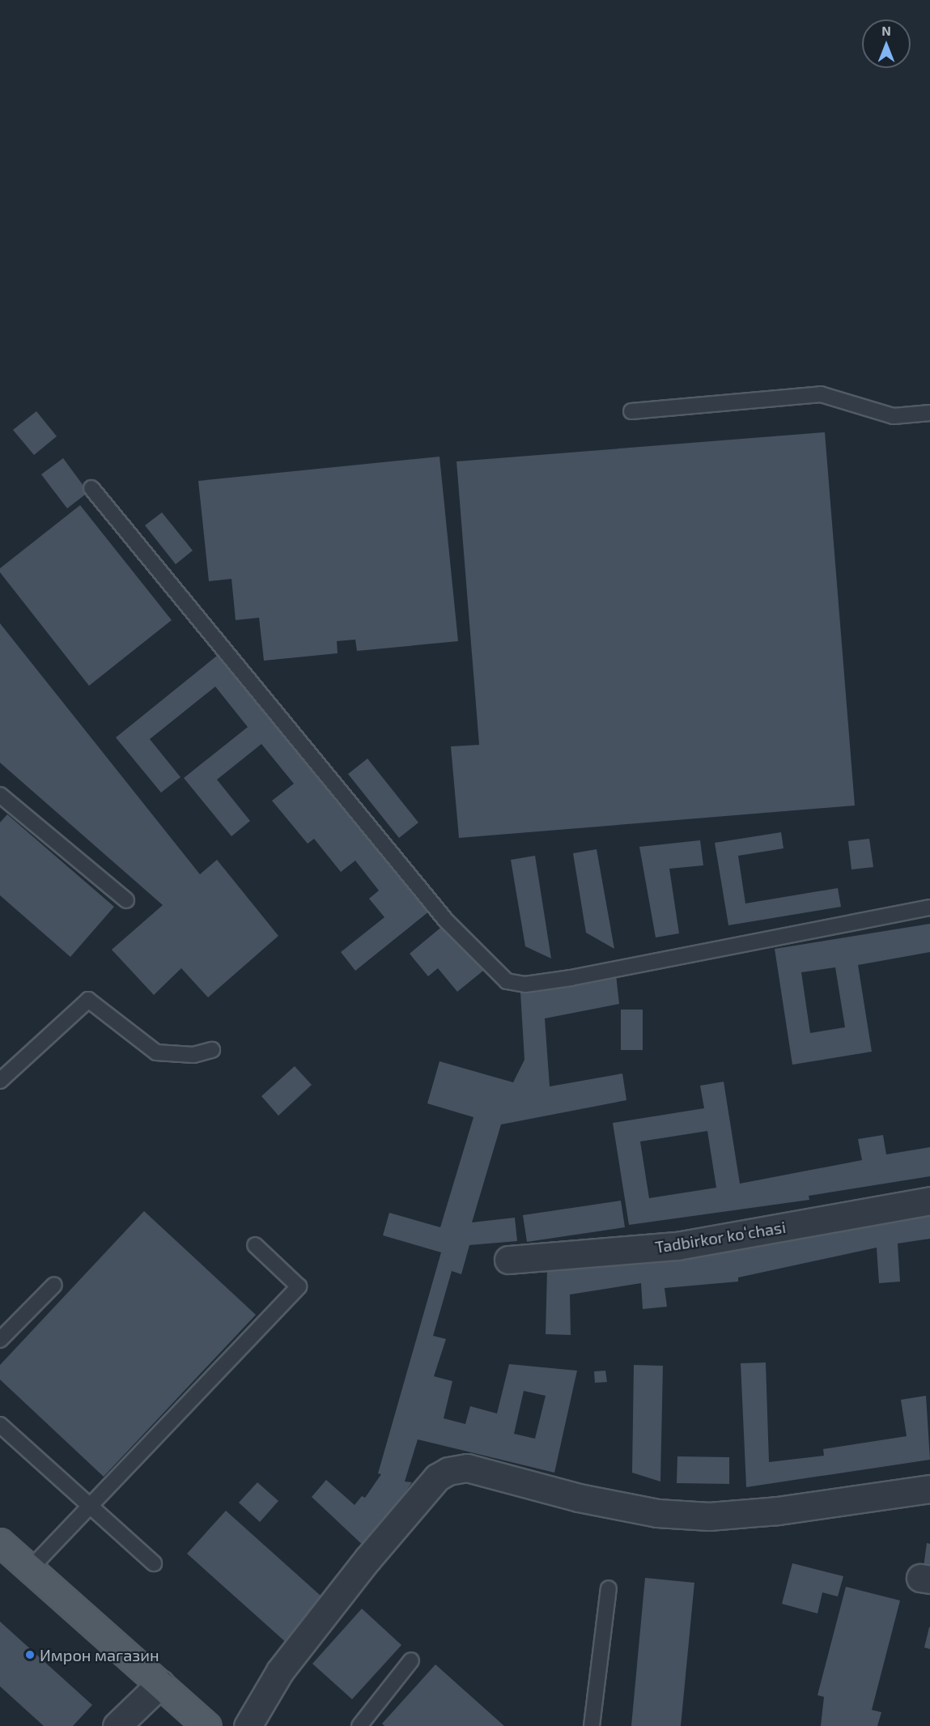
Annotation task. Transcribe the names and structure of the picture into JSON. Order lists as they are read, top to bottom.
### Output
{
  "streets": {
    "street": ["Tadbirkor koʻchasi"]
  },
  "places": ["Имрон магазин"],
  "north": "top"
}
